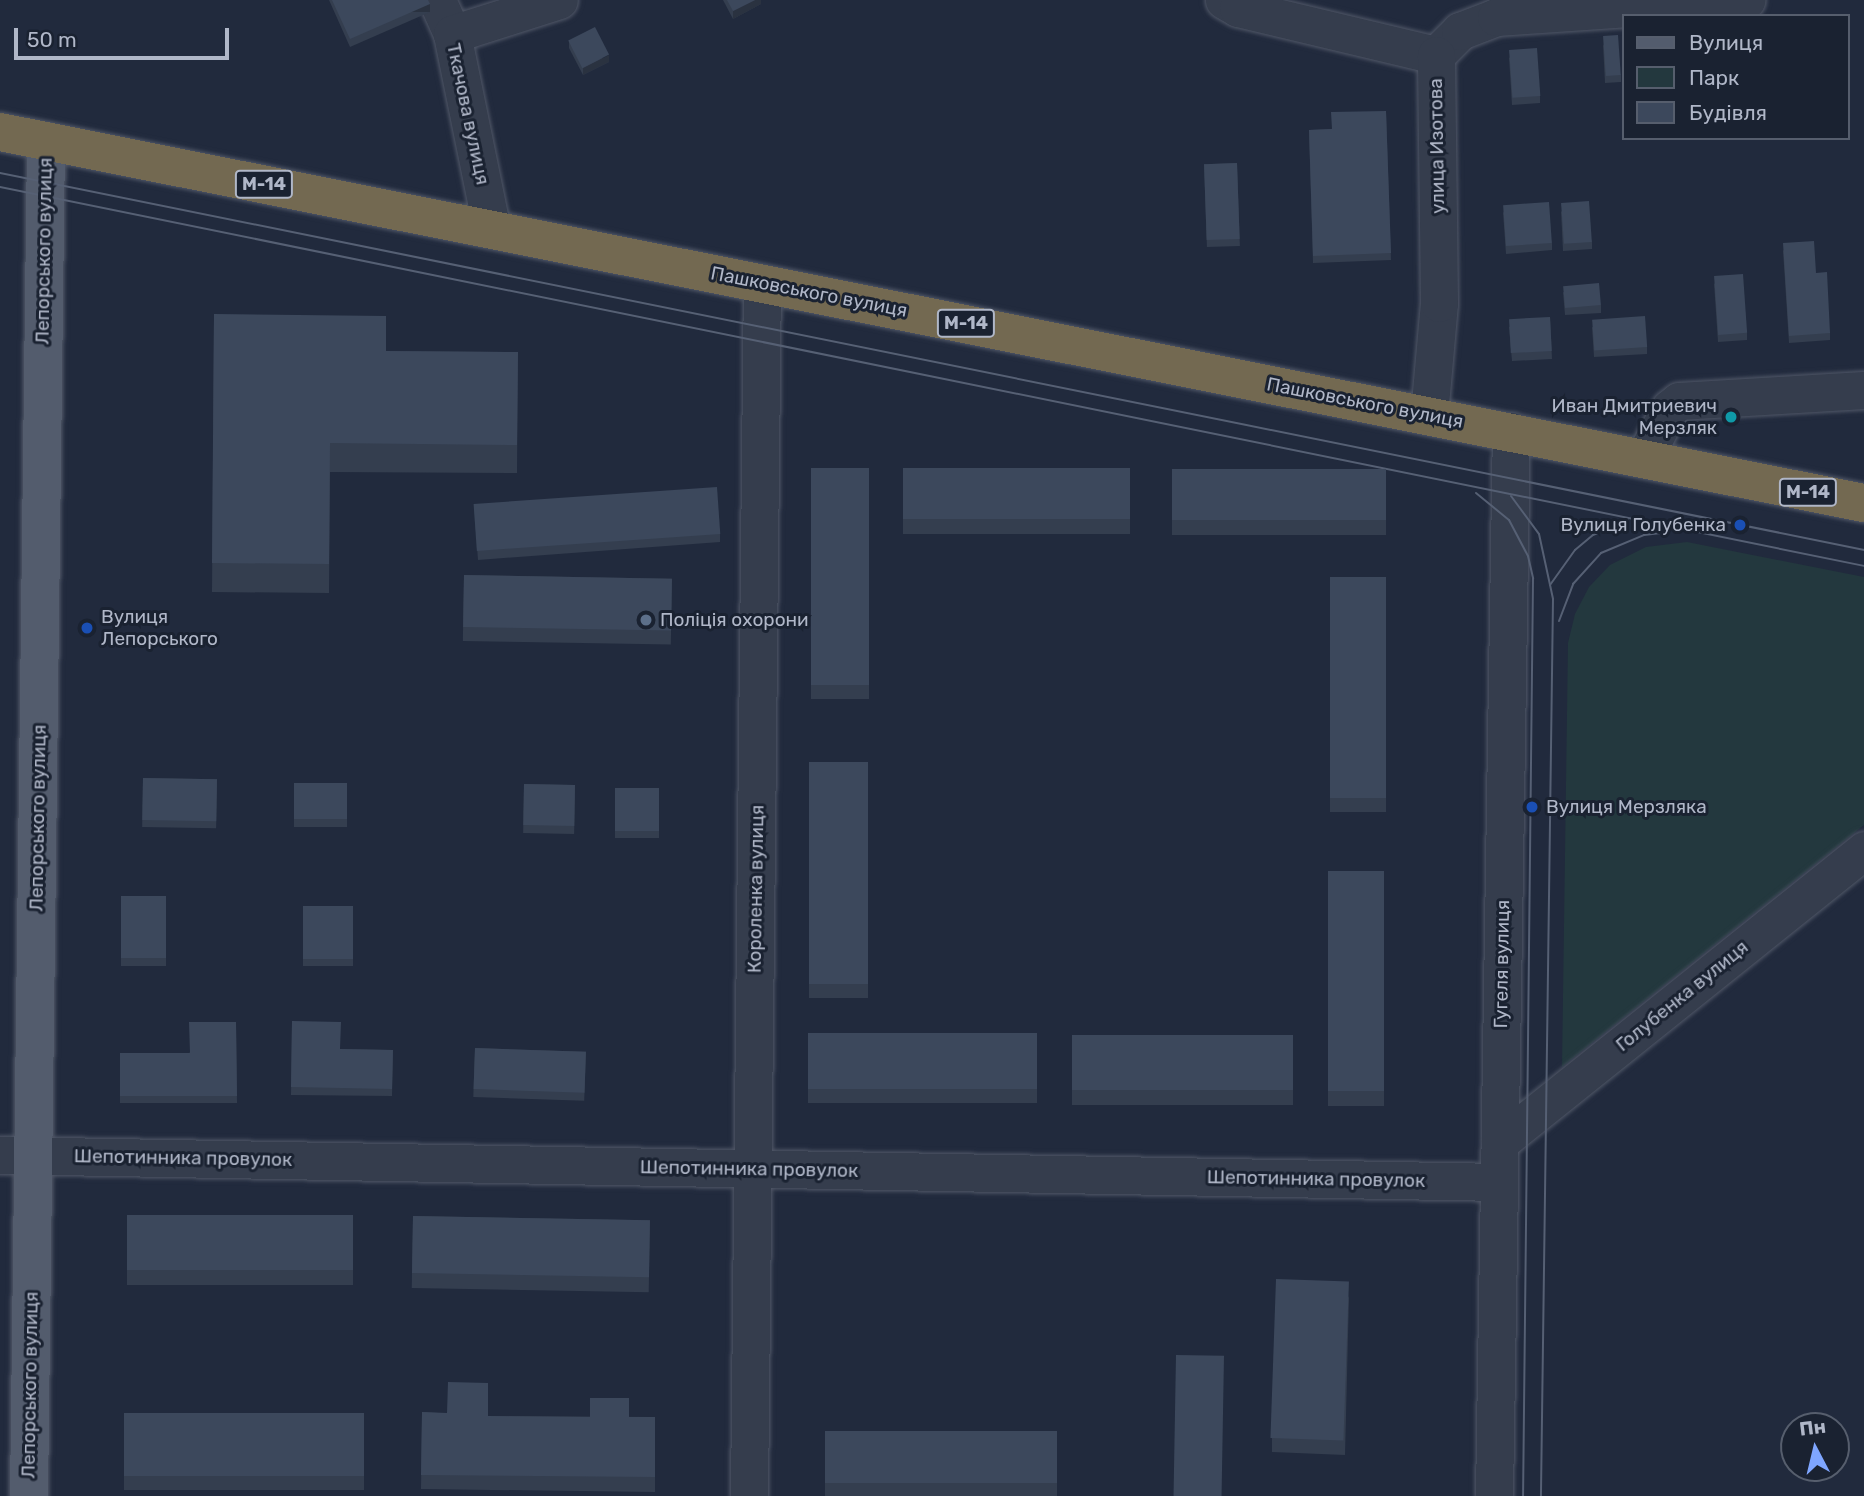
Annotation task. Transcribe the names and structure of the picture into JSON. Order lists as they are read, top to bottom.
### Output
{
  "streets": {
    "highway": ["М-14", "Пашковського вулиця"],
    "main road": ["Лепорського вулиця"],
    "street": [
      "Ткачова вулиця",
      "улица Изотова",
      "Короленка вулиця",
      "Гугеля вулиця",
      "Голубенка вулиця",
      "Шепотинника провулок"
    ]
  },
  "crossings": [
    ["Ткачова вулиця", "Пашковського вулиця"],
    ["улица Изотова", "Пашковського вулиця"],
    ["Лепорського вулиця", "Пашковського вулиця"],
    ["Лепорського вулиця", "Шепотинника провулок"],
    ["Пашковського вулиця", "Короленка вулиця"],
    ["Пашковського вулиця", "Гугеля вулиця"],
    ["Короленка вулиця", "Шепотинника провулок"],
    ["Гугеля вулиця", "Голубенка вулиця"],
    ["Гугеля вулиця", "Шепотинника провулок"]
  ],
  "places": [
    "Иван Дмитриевич Мерзляк",
    "Вулиця Голубенка",
    "Поліція охорони",
    "Вулиця Лепорського",
    "Вулиця Мерзляка"
  ],
  "legend": ["Вулиця", "Парк", "Будівля"],
  "scale_bar": "50 m",
  "north": "top"
}
